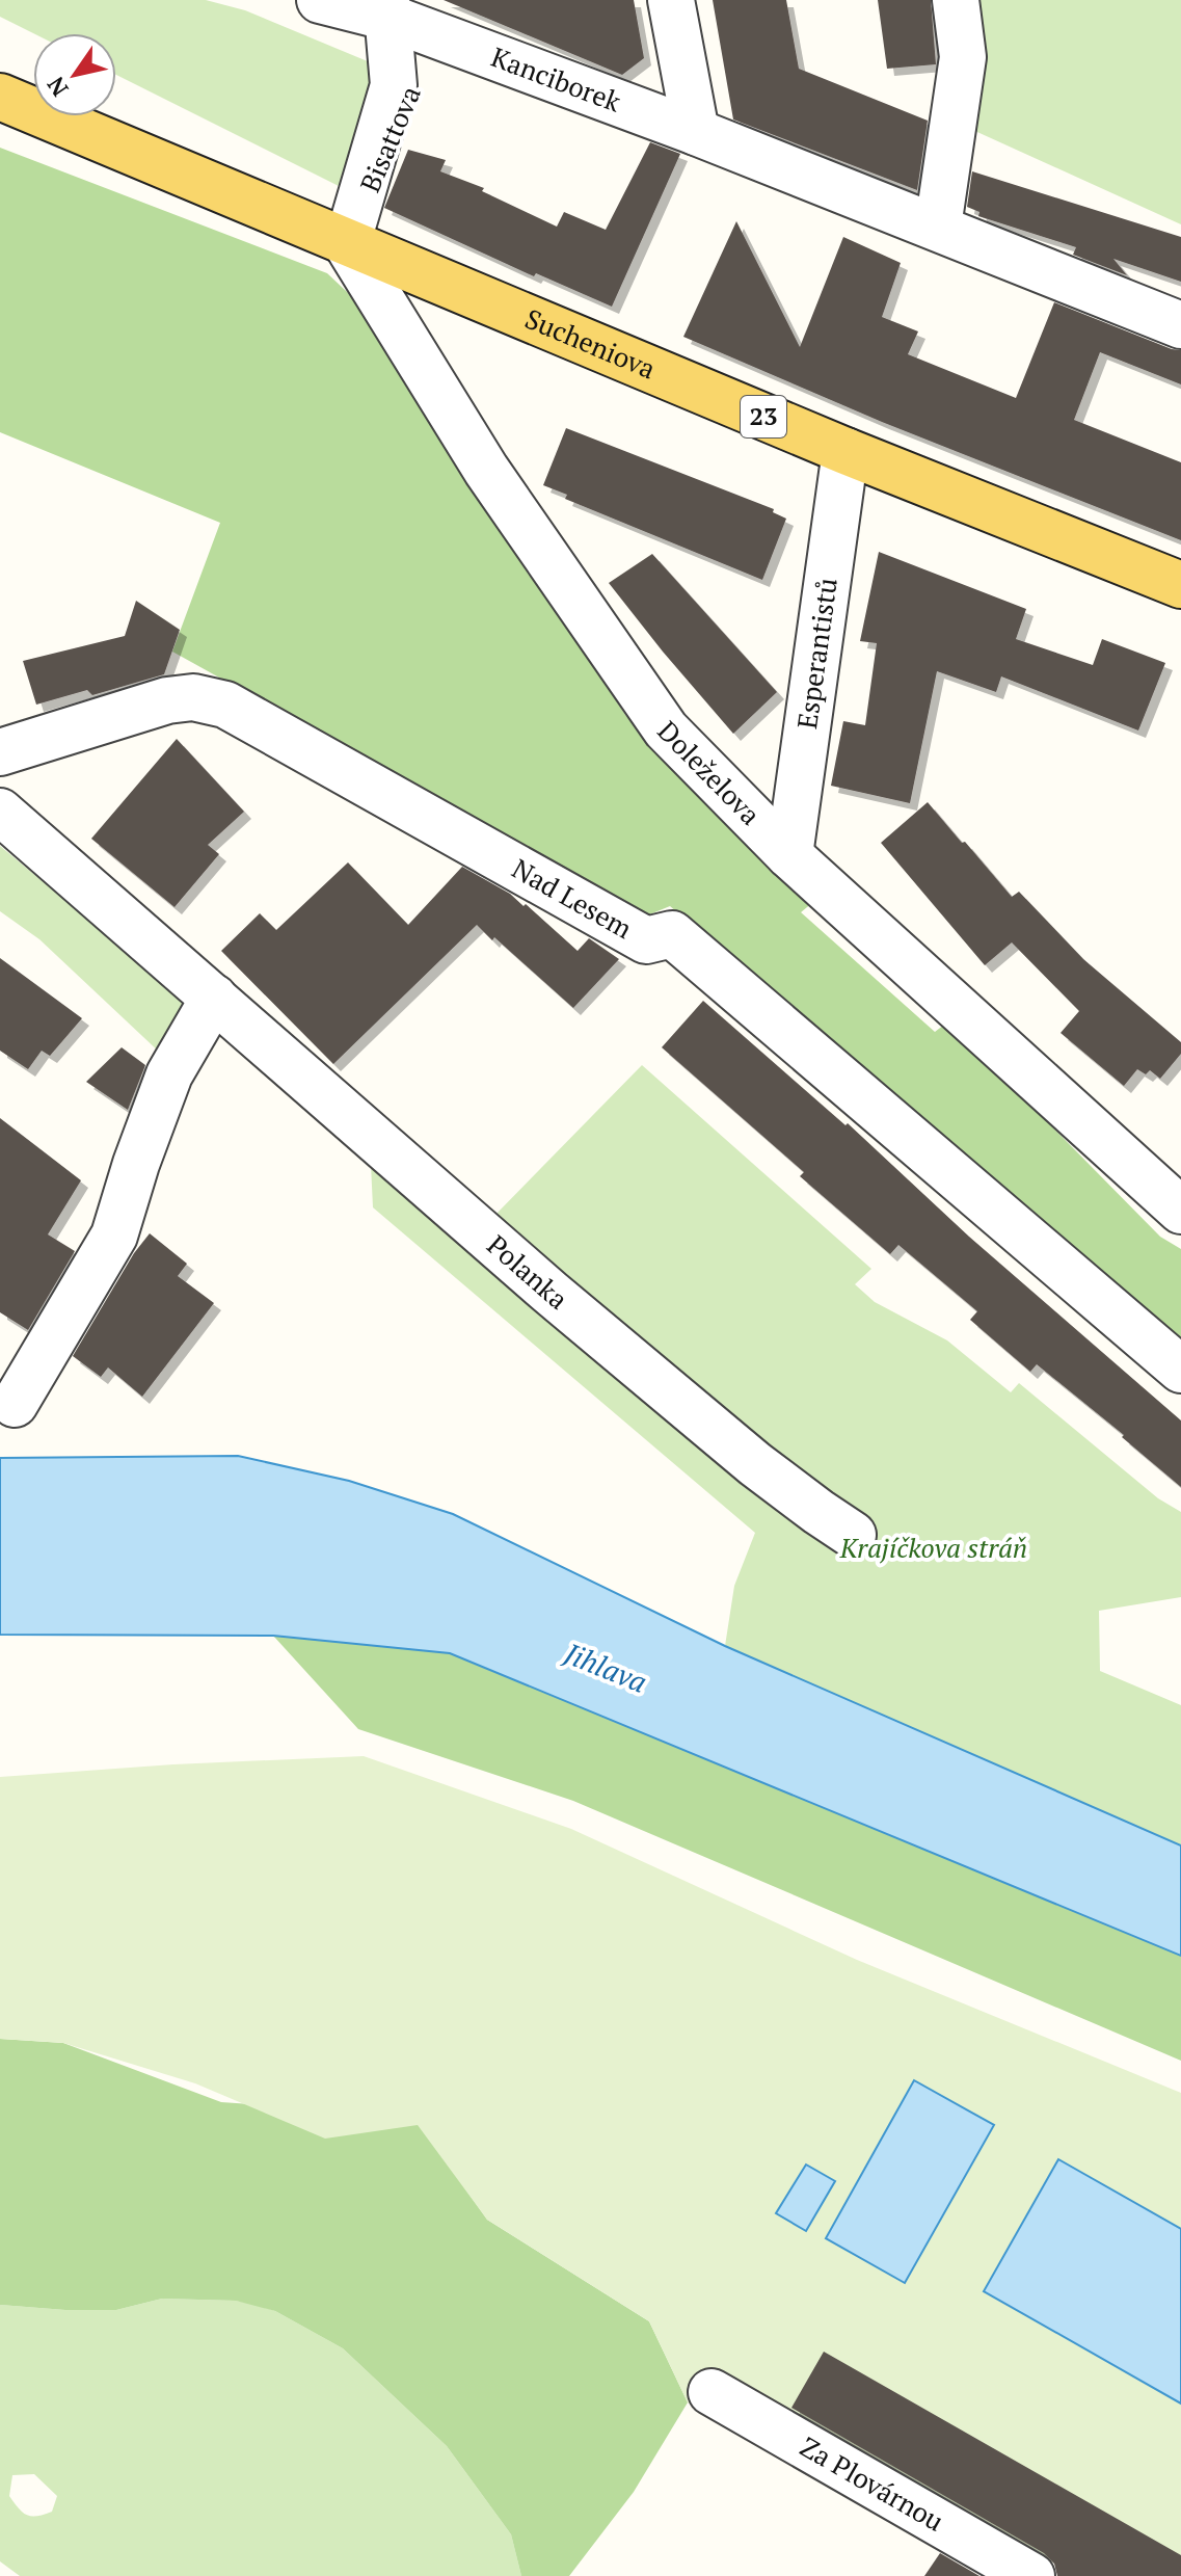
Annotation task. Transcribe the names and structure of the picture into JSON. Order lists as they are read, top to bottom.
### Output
{
  "streets": {
    "main road": ["Sucheniova", "23"],
    "street": [
      "Kanciborek",
      "Bisattova",
      "Esperantistů",
      "Doleželova",
      "Nad Lesem",
      "Polanka",
      "Za Plovárnou"
    ]
  },
  "crossings": [
    ["Kanciborek", "Bisattova"],
    ["Bisattova", "Sucheniova"],
    ["Bisattova", "Doleželova"],
    ["Sucheniova", "Esperantistů"],
    ["Sucheniova", "Doleželova"],
    ["Esperantistů", "Doleželova"]
  ],
  "water": ["Jihlava"],
  "parks": ["Krajíčkova stráň"],
  "north": "bottom left"
}
